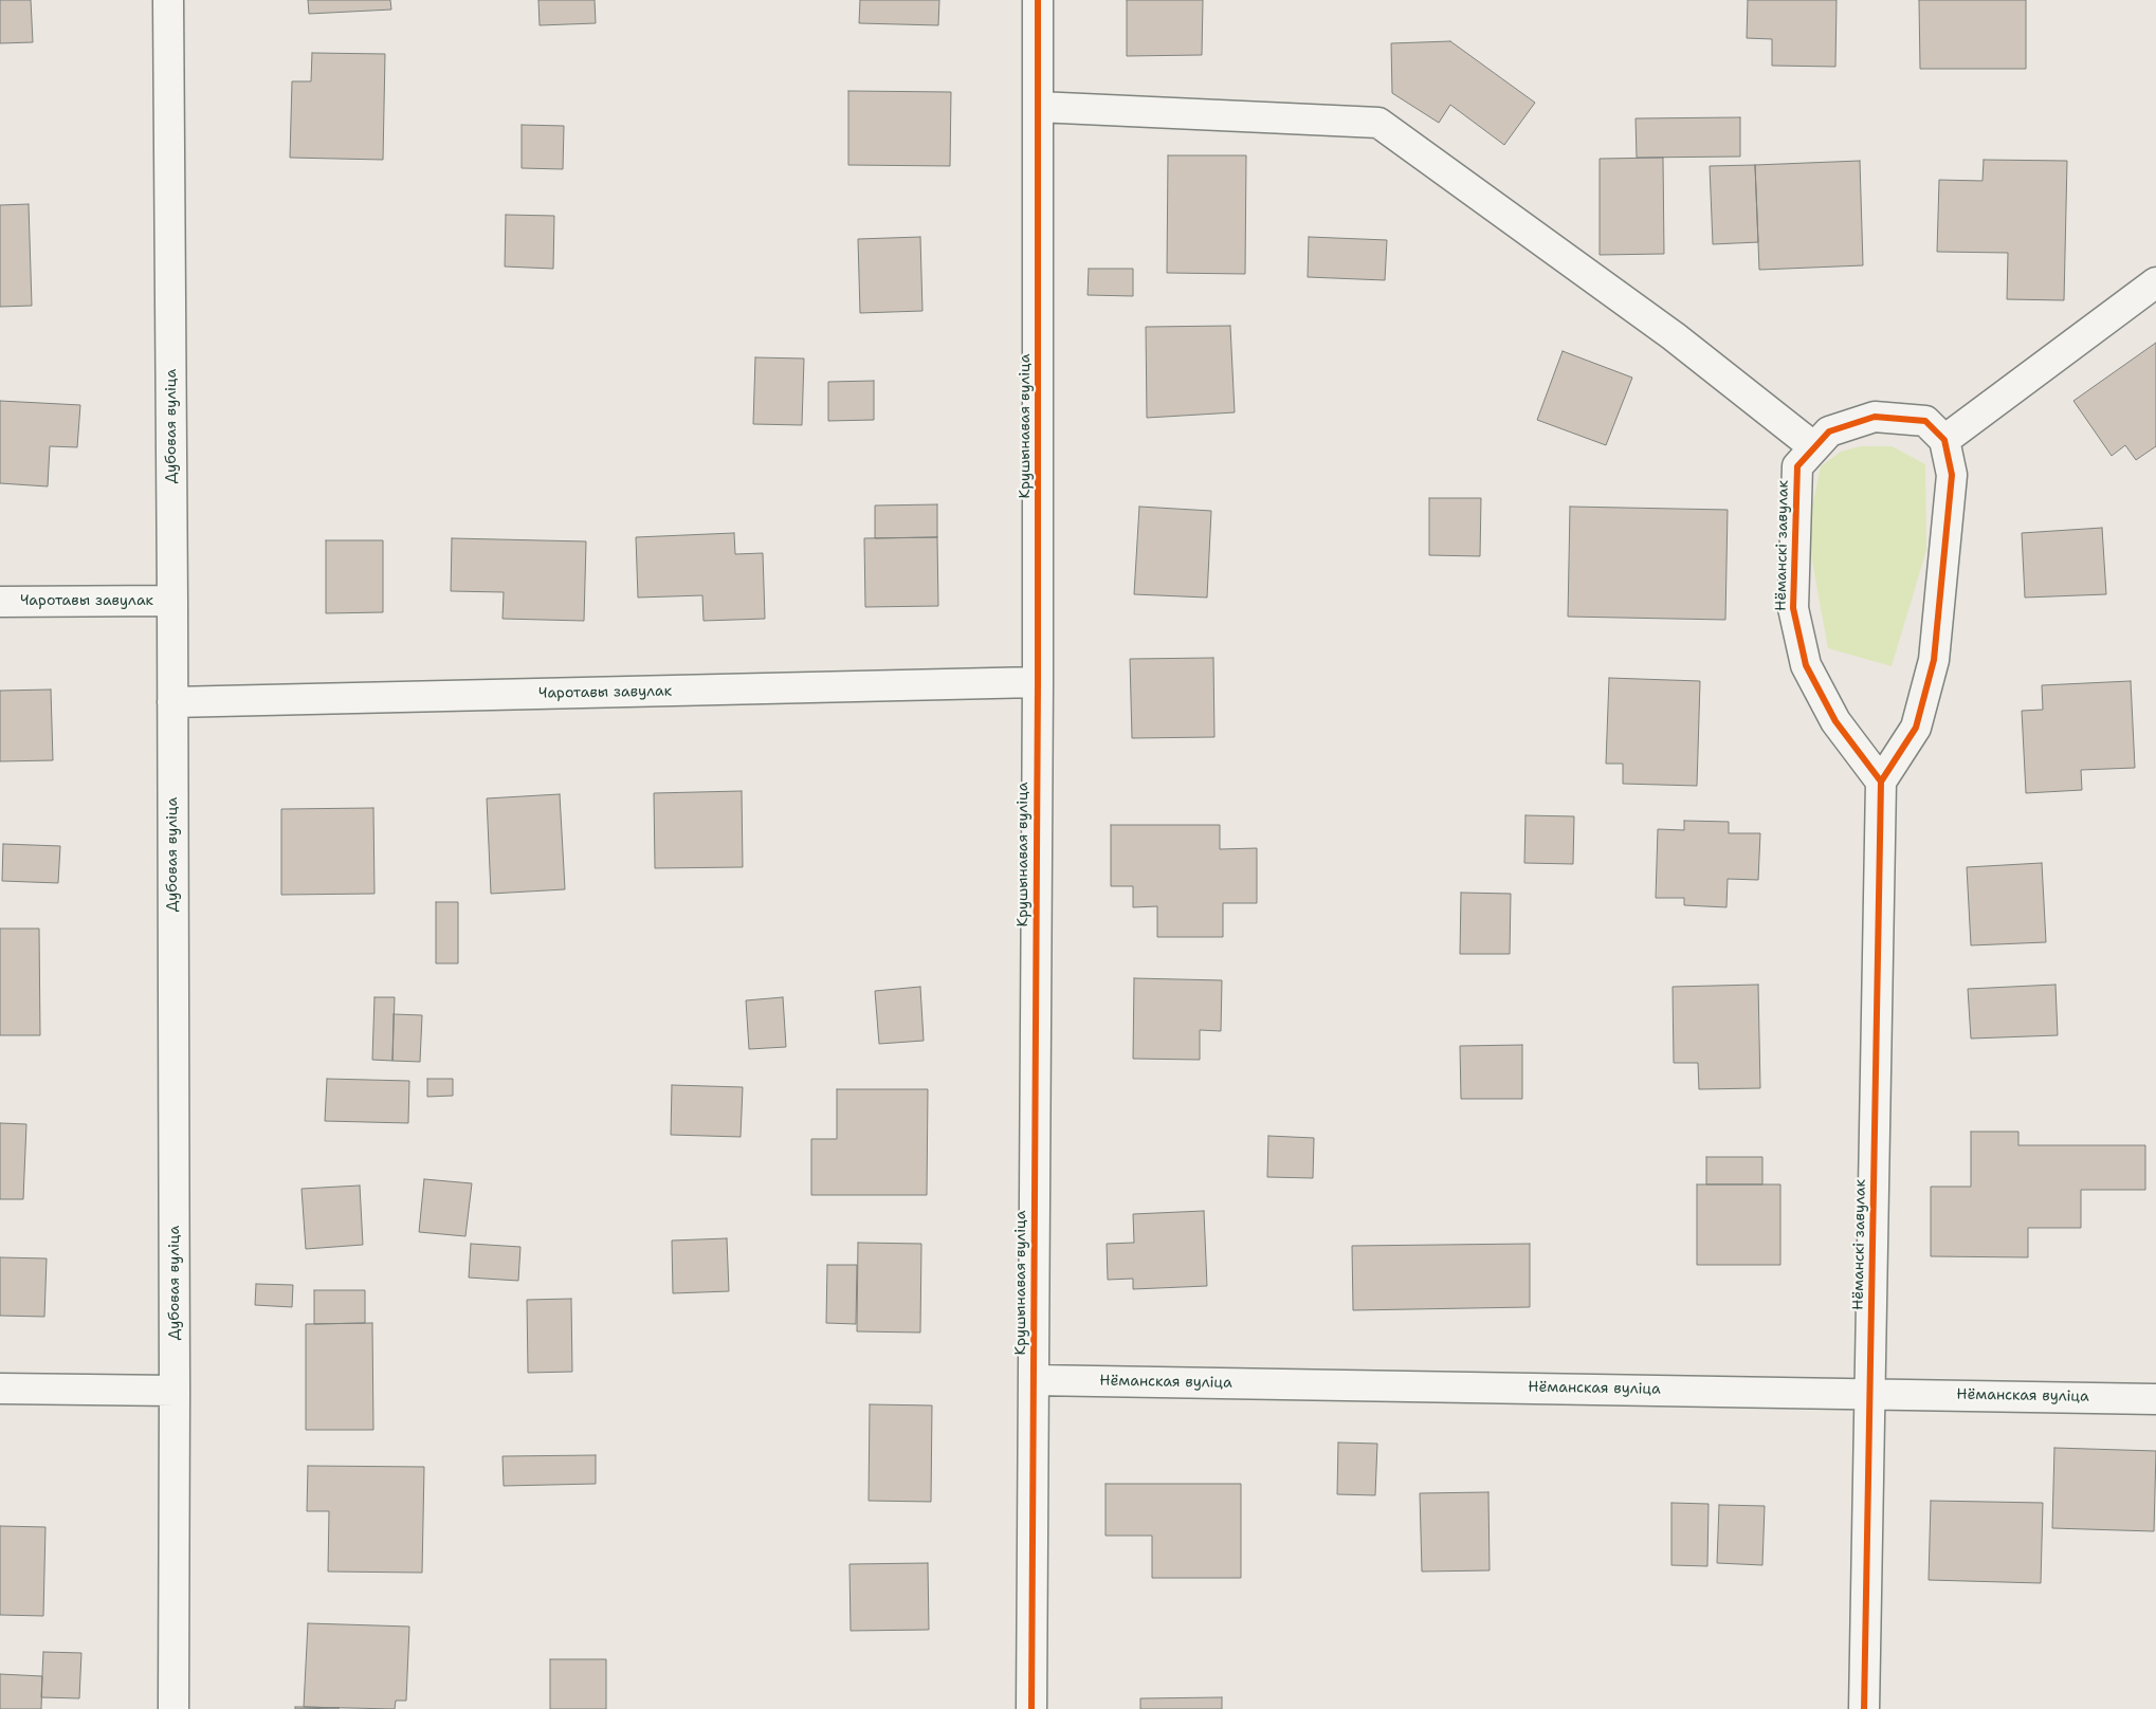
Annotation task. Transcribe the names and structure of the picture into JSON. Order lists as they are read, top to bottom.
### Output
{
  "streets": {
    "street": [
      "Дубовая вуліца",
      "Крушынавая вуліца",
      "Нёманскі завулак",
      "Чаротавы завулак",
      "Нёманская вуліца"
    ]
  },
  "crossings": [
    ["Дубовая вуліца", "Чаротавы завулак"],
    ["Крушынавая вуліца", "Чаротавы завулак"],
    ["Крушынавая вуліца", "Нёманская вуліца"],
    ["Нёманскі завулак", "Нёманская вуліца"]
  ]
}
